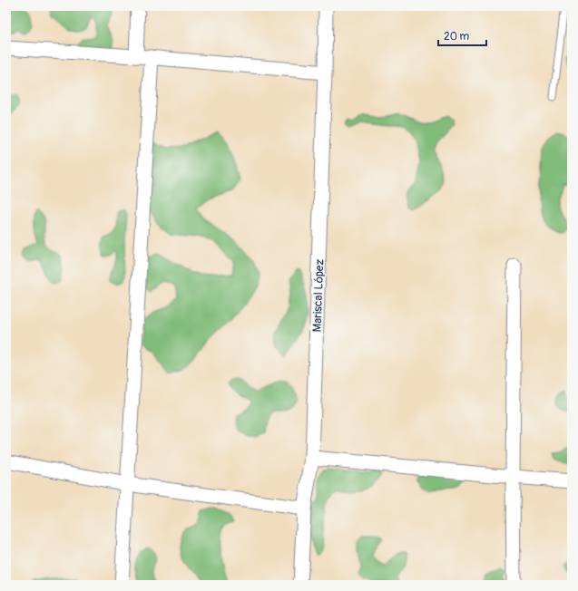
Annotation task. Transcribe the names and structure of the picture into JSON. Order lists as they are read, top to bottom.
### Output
{
  "streets": {
    "street": ["Mariscal López"]
  },
  "scale_bar": "20 m"
}
